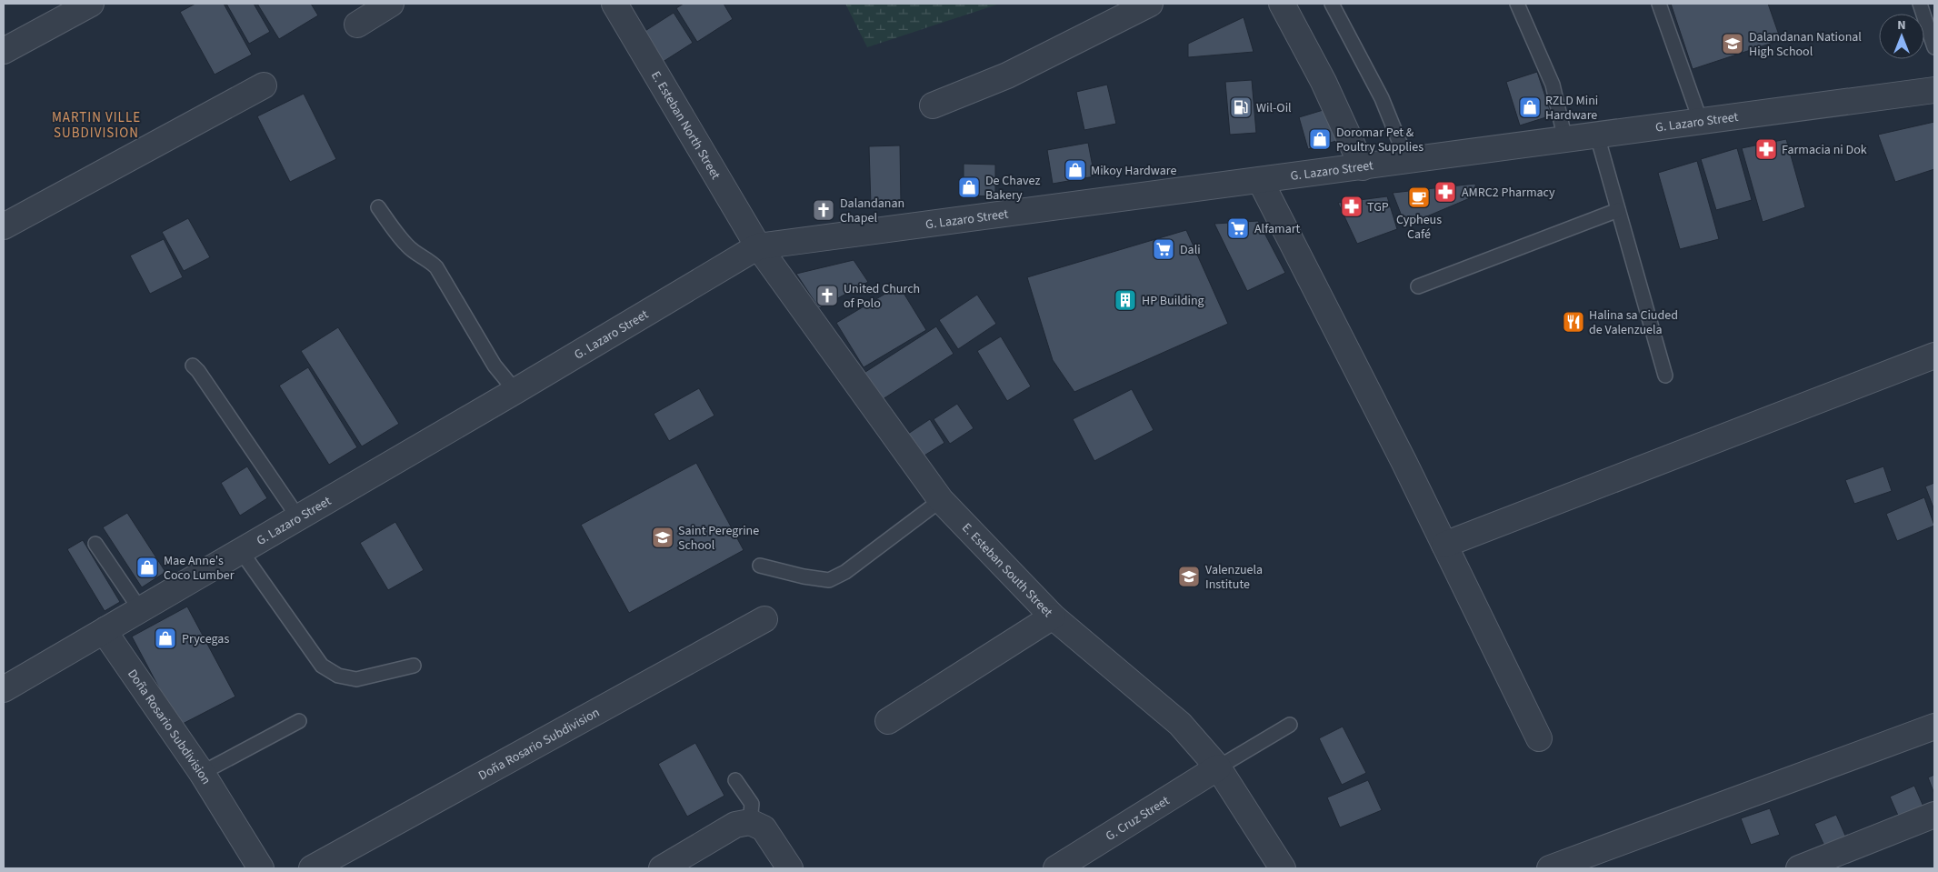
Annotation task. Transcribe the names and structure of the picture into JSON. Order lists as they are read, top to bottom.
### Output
{
  "streets": {
    "street": [
      "G. Lazaro Street",
      "E. Esteban North Street",
      "E. Esteban South Street",
      "Doña Rosario Subdivision",
      "G. Cruz Street"
    ]
  },
  "crossings": [
    ["G. Lazaro Street", "E. Esteban North Street"],
    ["G. Lazaro Street", "E. Esteban South Street"],
    ["G. Lazaro Street", "Doña Rosario Subdivision"],
    ["E. Esteban North Street", "E. Esteban South Street"],
    ["E. Esteban South Street", "G. Cruz Street"]
  ],
  "districts": ["MARTIN VILLE SUBDIVISION"],
  "places": {
    "school or university": ["Dalandanan National High School", "Saint Peregrine School", "Valenzuela Institute"],
    "fuel station": ["Wil-Oil"],
    "shop": [
      "RZLD Mini Hardware",
      "Doromar Pet & Poultry Supplies",
      "Mikoy Hardware",
      "De Chavez Bakery",
      "Mae Anne's Coco Lumber",
      "Prycegas"
    ],
    "pharmacy": ["Farmacia ni Dok", "AMRC2 Pharmacy", "TGP"],
    "cafe": ["Cypheus Café"],
    "church": ["Dalandanan Chapel", "United Church of Polo"],
    "supermarket": ["Alfamart", "Dali"],
    "building": ["HP Building"],
    "restaurant": ["Halina sa Ciuded de Valenzuela"]
  },
  "north": "top"
}
